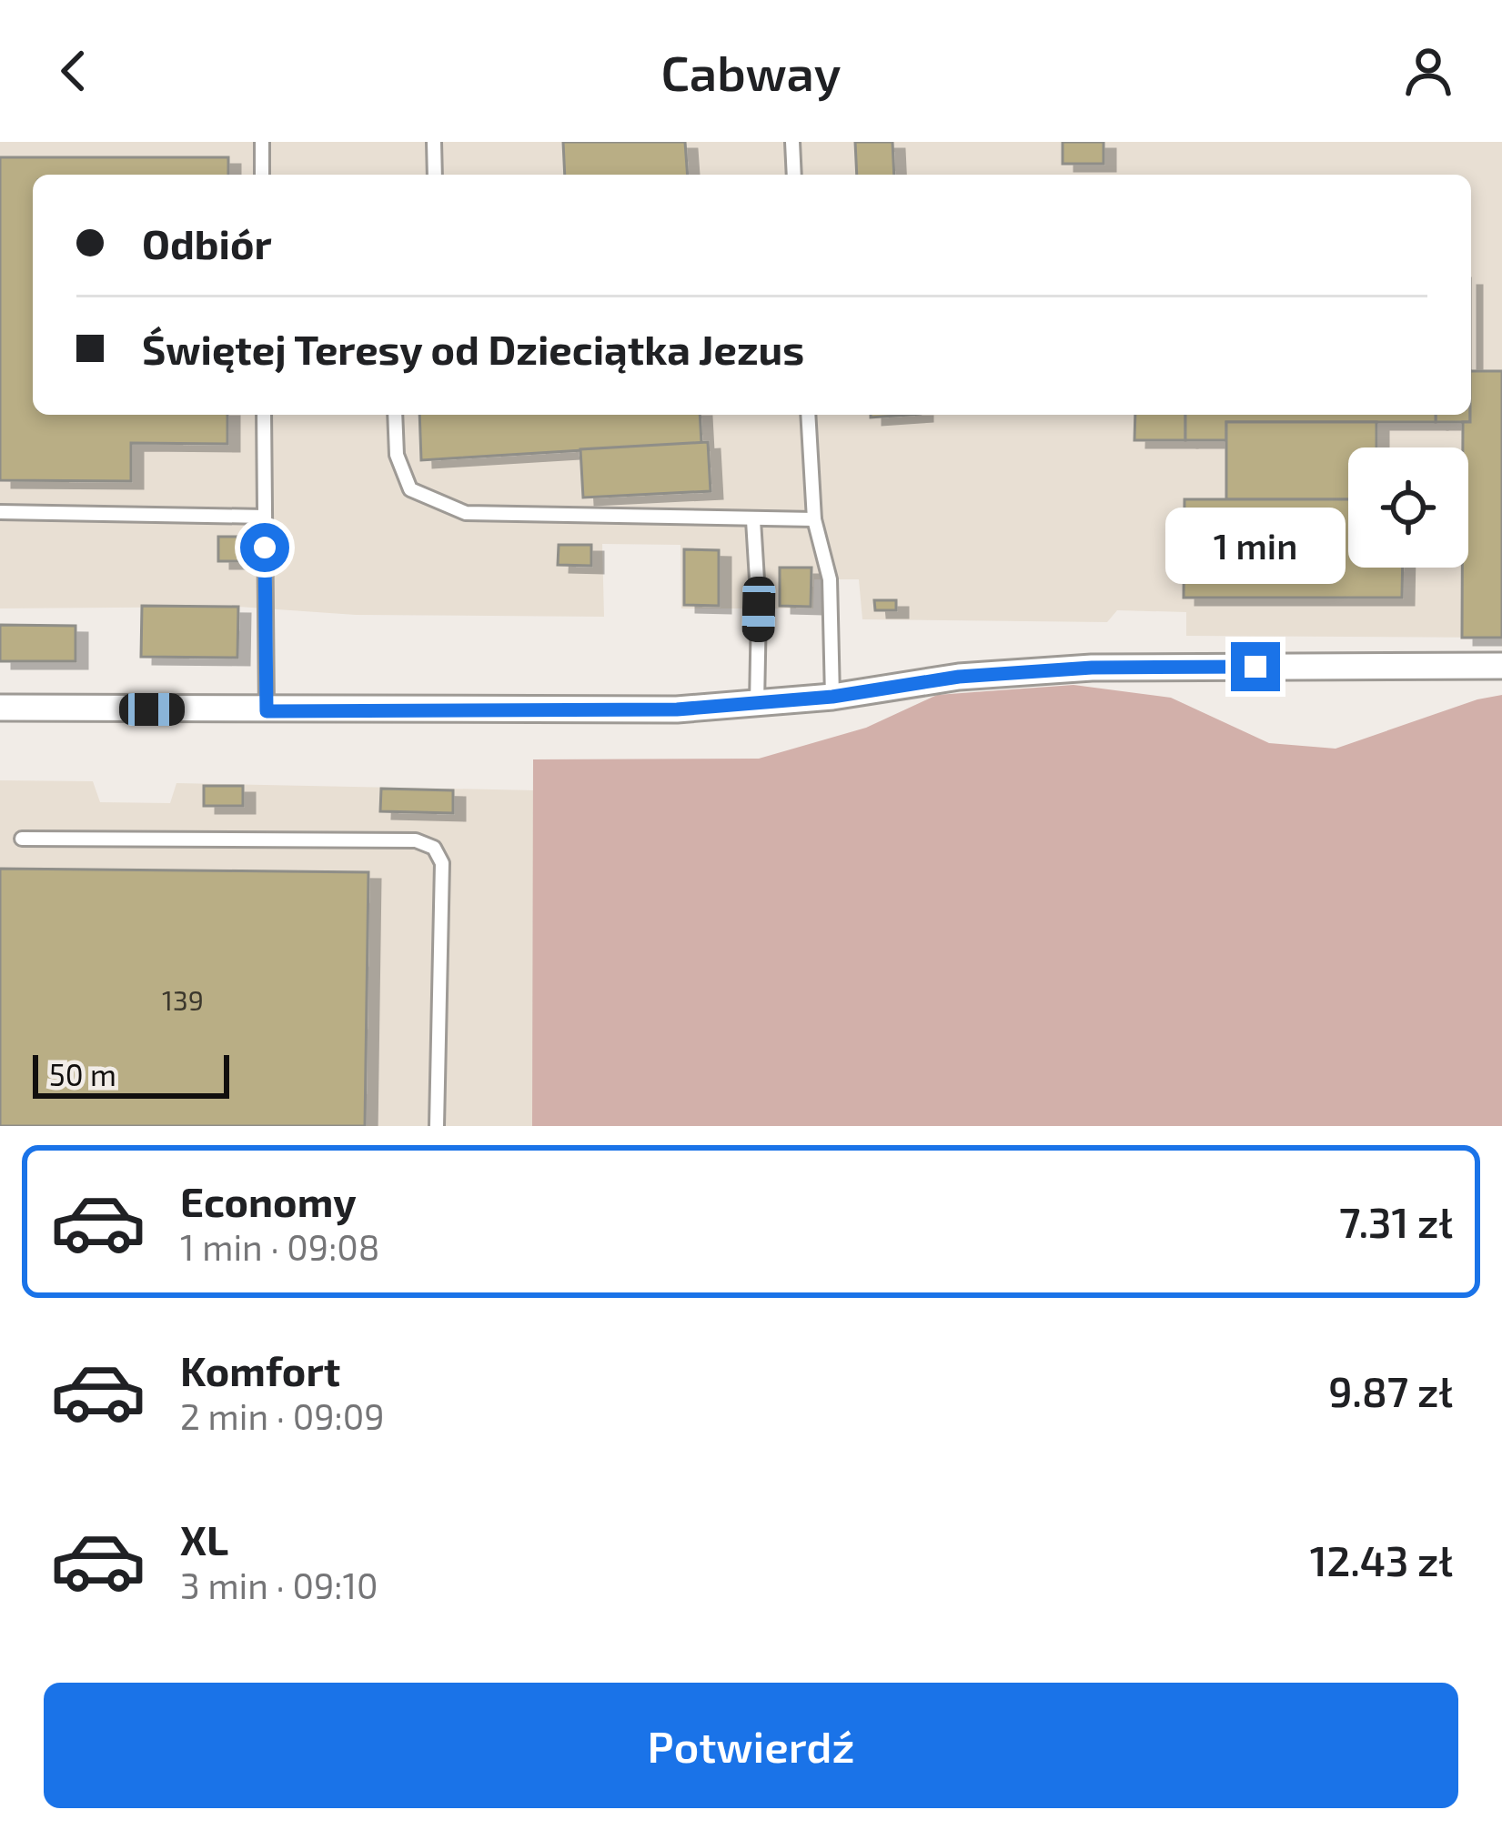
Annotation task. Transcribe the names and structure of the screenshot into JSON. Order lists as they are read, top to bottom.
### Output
{
  "house_numbers": ["139"],
  "scale_bar": "50 m",
  "page": {
    "header": "Cabway",
    "banner": ["Odbiór", "Świętej Teresy od Dzieciątka Jezus"],
    "bubble": "1 min",
    "scale": "50 m",
    "list": [
      {
        "name": "Economy",
        "note": "1 min · 09:08",
        "value": "7.31 zł"
      },
      {
        "name": "Komfort",
        "note": "2 min · 09:09",
        "value": "9.87 zł"
      },
      {
        "name": "XL",
        "note": "3 min · 09:10",
        "value": "12.43 zł"
      }
    ],
    "buttons": "Potwierdź"
  }
}
